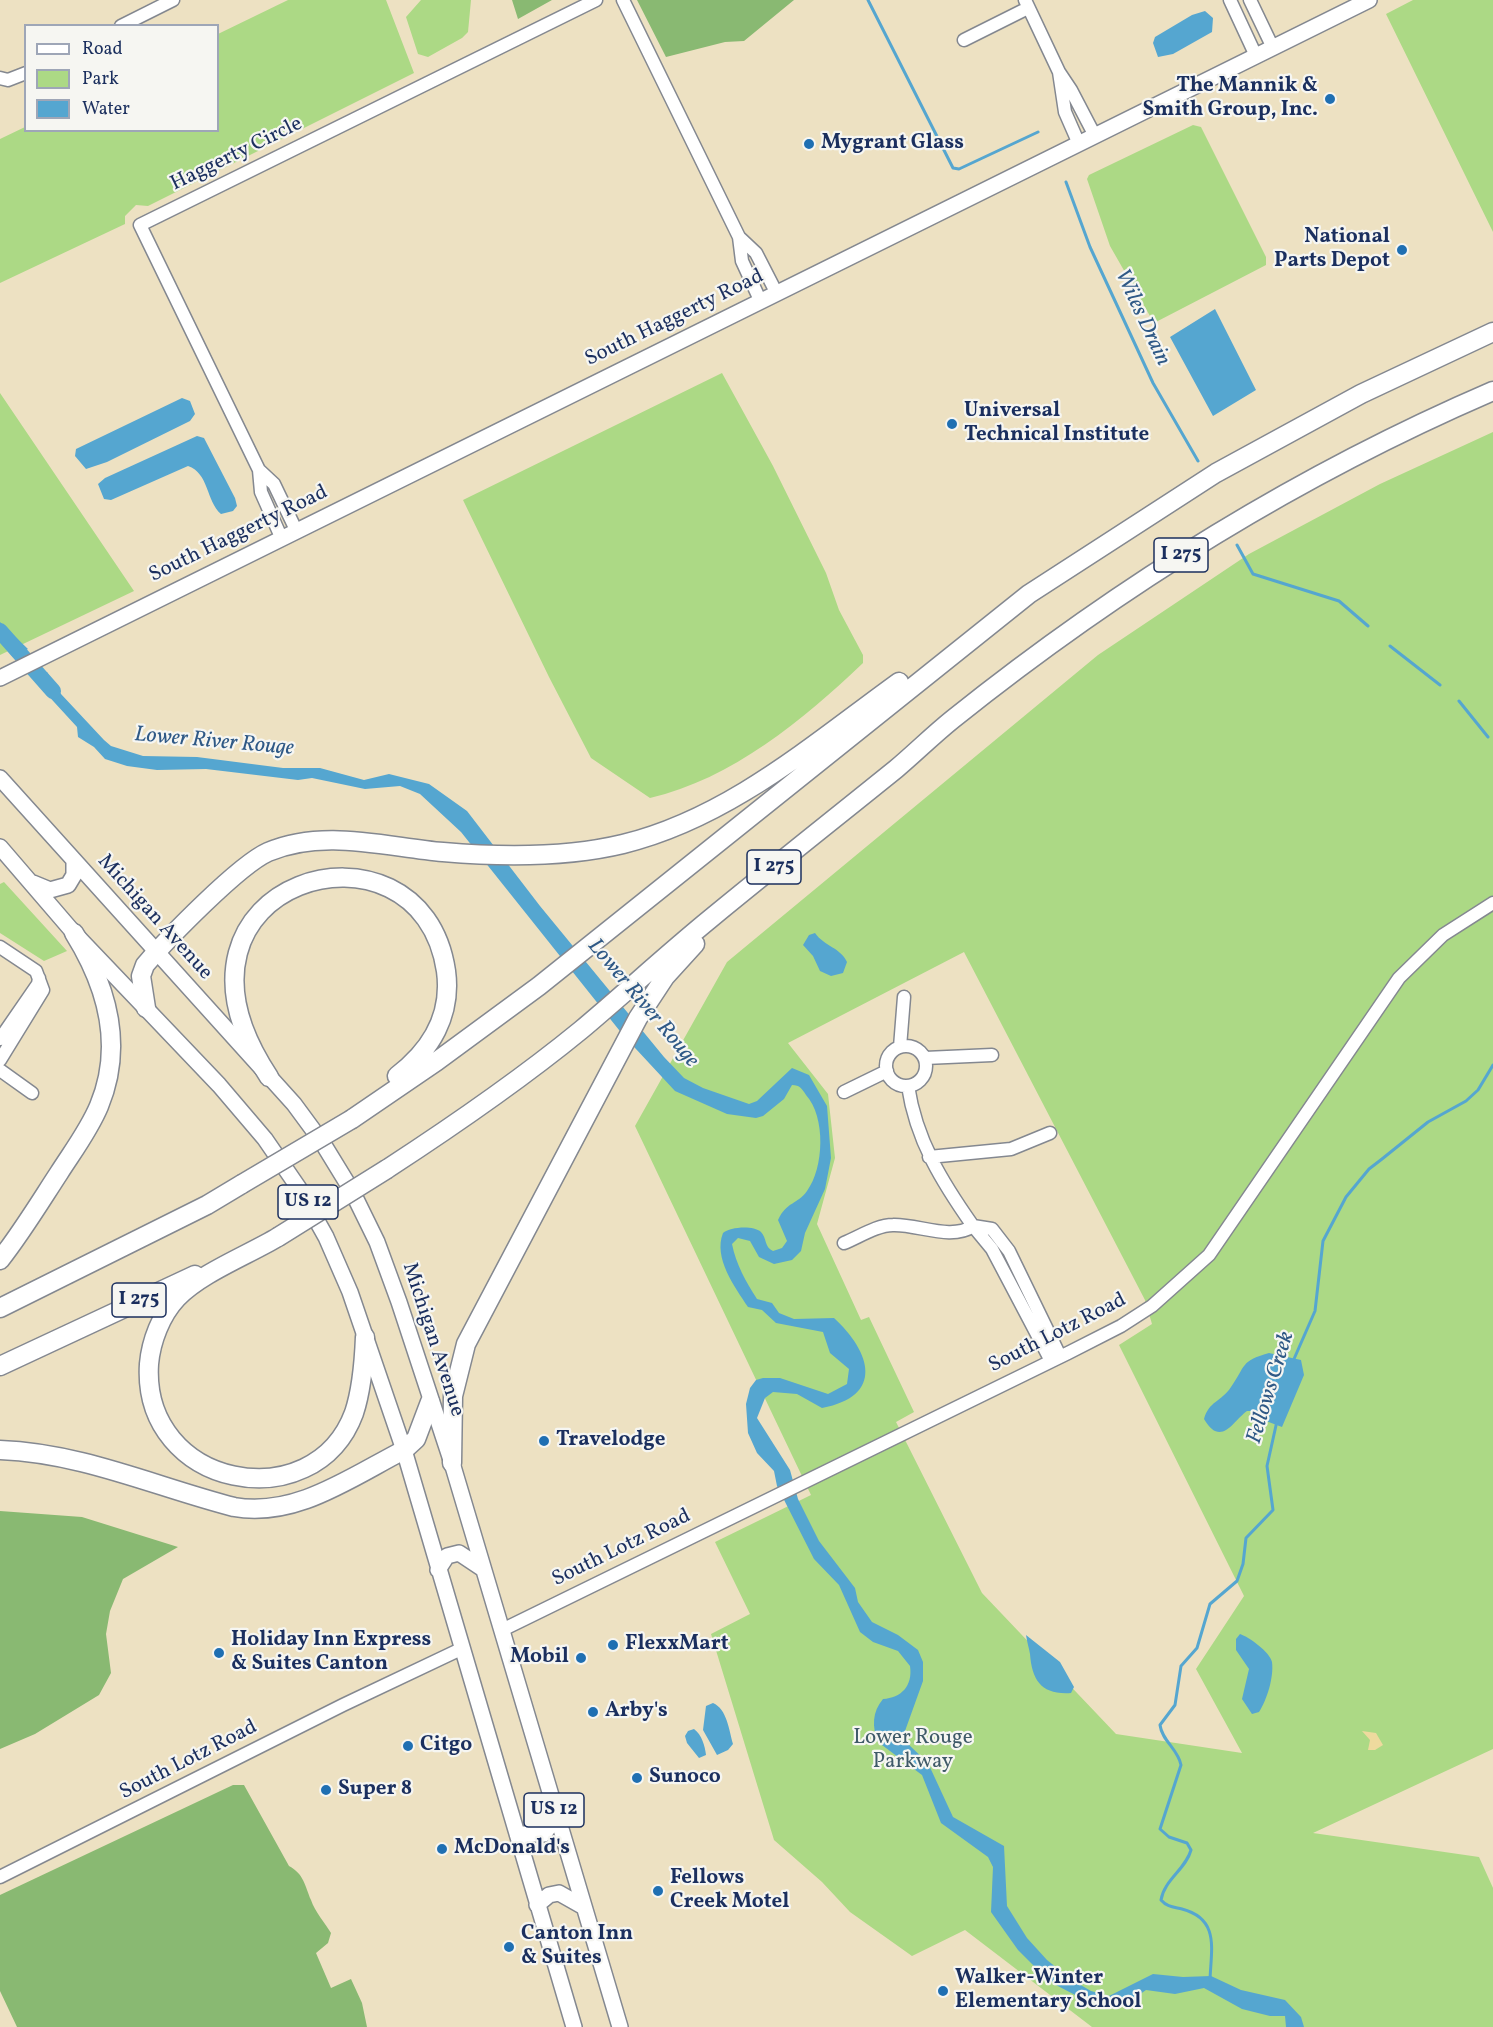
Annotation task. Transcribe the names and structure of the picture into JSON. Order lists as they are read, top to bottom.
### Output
{
  "streets": {
    "highway": ["I 275"],
    "main road": ["South Haggerty Road", "Michigan Avenue", "US 12"],
    "street": ["Haggerty Circle", "South Lotz Road"]
  },
  "crossings": [
    ["Haggerty Circle", "South Haggerty Road"],
    ["Michigan Avenue", "South Lotz Road"],
    ["US 12", "South Lotz Road"]
  ],
  "water": ["Wiles Drain", "Lower River Rouge", "Fellows Creek"],
  "parks": ["Lower Rouge Parkway"],
  "places": [
    "The Mannik & Smith Group, Inc.",
    "Mygrant Glass",
    "National Parts Depot",
    "Universal Technical Institute",
    "Travelodge",
    "FlexxMart",
    "Holiday Inn Express & Suites Canton",
    "Mobil",
    "Arby's",
    "Citgo",
    "Sunoco",
    "Super 8",
    "McDonald's",
    "Fellows Creek Motel",
    "Canton Inn & Suites",
    "Walker-Winter Elementary School"
  ],
  "legend": ["Road", "Park", "Water"]
}
